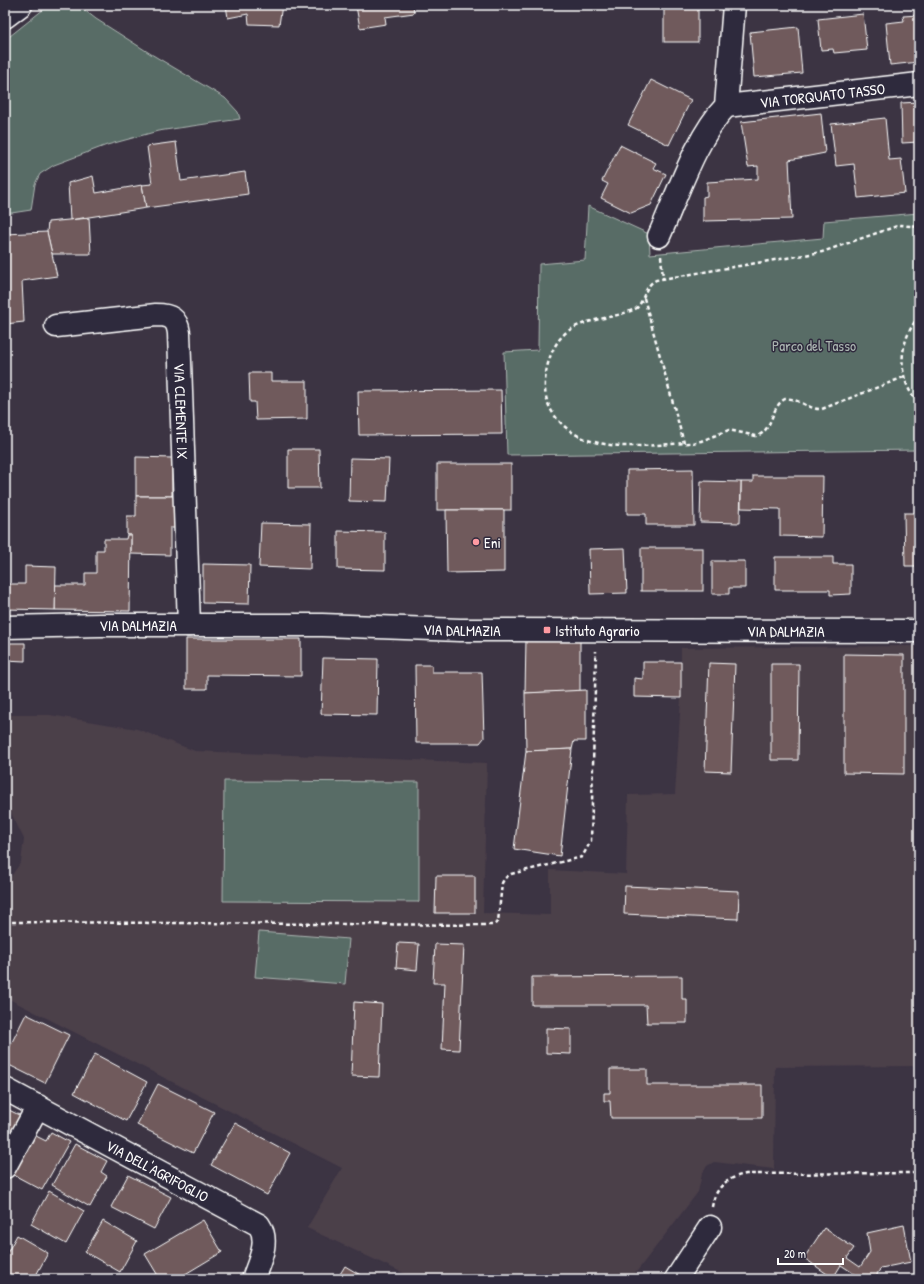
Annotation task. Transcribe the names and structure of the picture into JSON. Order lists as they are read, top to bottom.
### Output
{
  "streets": {
    "street": [
      "VIA TORQUATO TASSO",
      "VIA CLEMENTE IX",
      "VIA DALMAZIA",
      "VIA DELL'AGRIFOGLIO"
    ]
  },
  "crossings": [
    ["VIA CLEMENTE IX", "VIA DALMAZIA"]
  ],
  "parks": ["Parco del Tasso"],
  "places": {
    "other": ["Eni"],
    "transit": ["Istituto Agrario"]
  },
  "scale_bar": "20 m"
}
